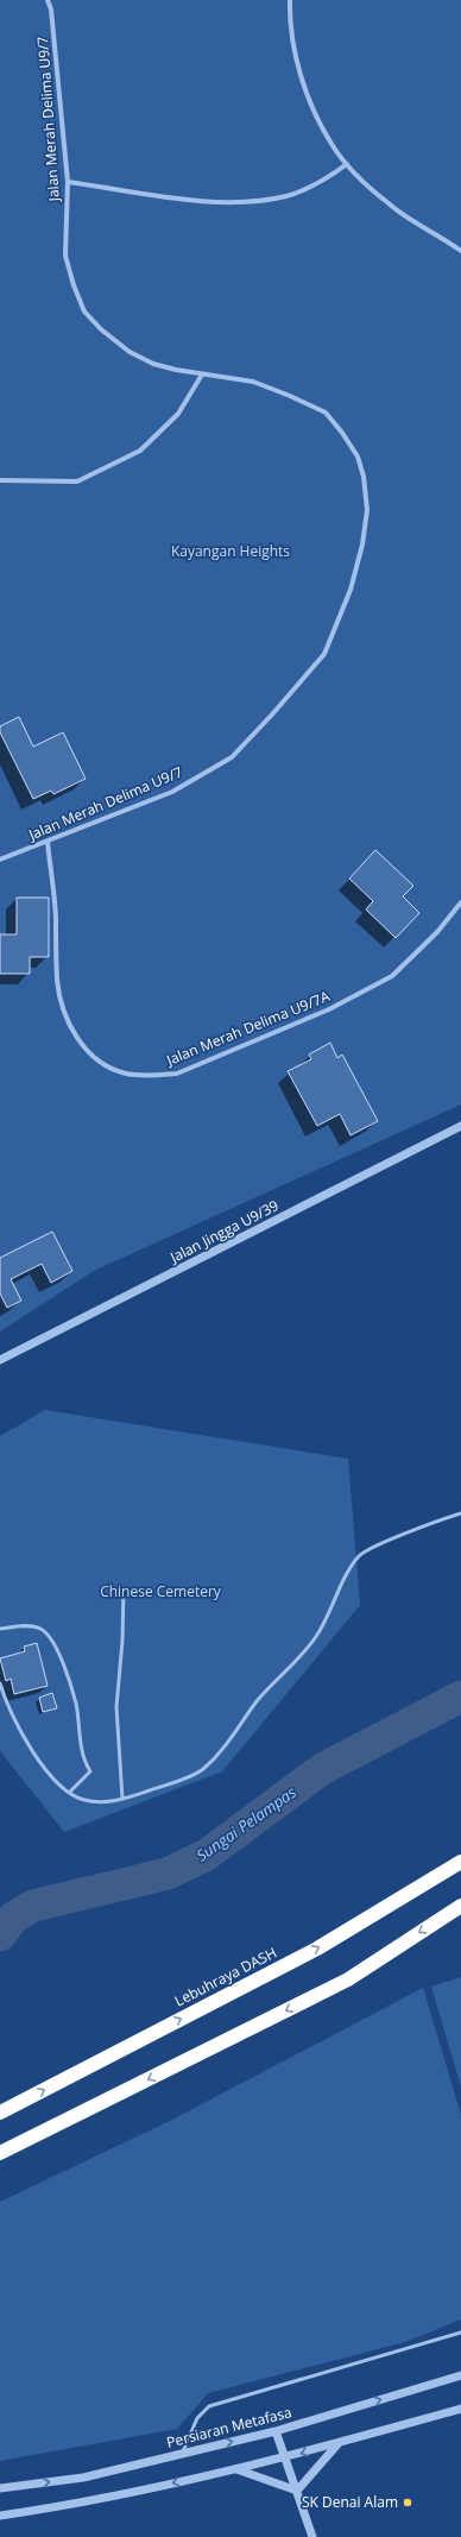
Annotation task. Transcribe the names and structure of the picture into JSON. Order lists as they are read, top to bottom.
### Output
{
  "streets": {
    "highway": ["Lebuhraya DASH"],
    "street": [
      "Jalan Merah Delima U9/7",
      "Jalan Merah Delima U9/7A",
      "Jalan Jingga U9/39",
      "Persiaran Metafasa"
    ]
  },
  "crossings": [
    ["Jalan Merah Delima U9/7", "Jalan Merah Delima U9/7A"]
  ],
  "water": ["Sungai Pelampas"],
  "parks": ["Kayangan Heights", "Chinese Cemetery"],
  "places": ["SK Denai Alam"]
}
